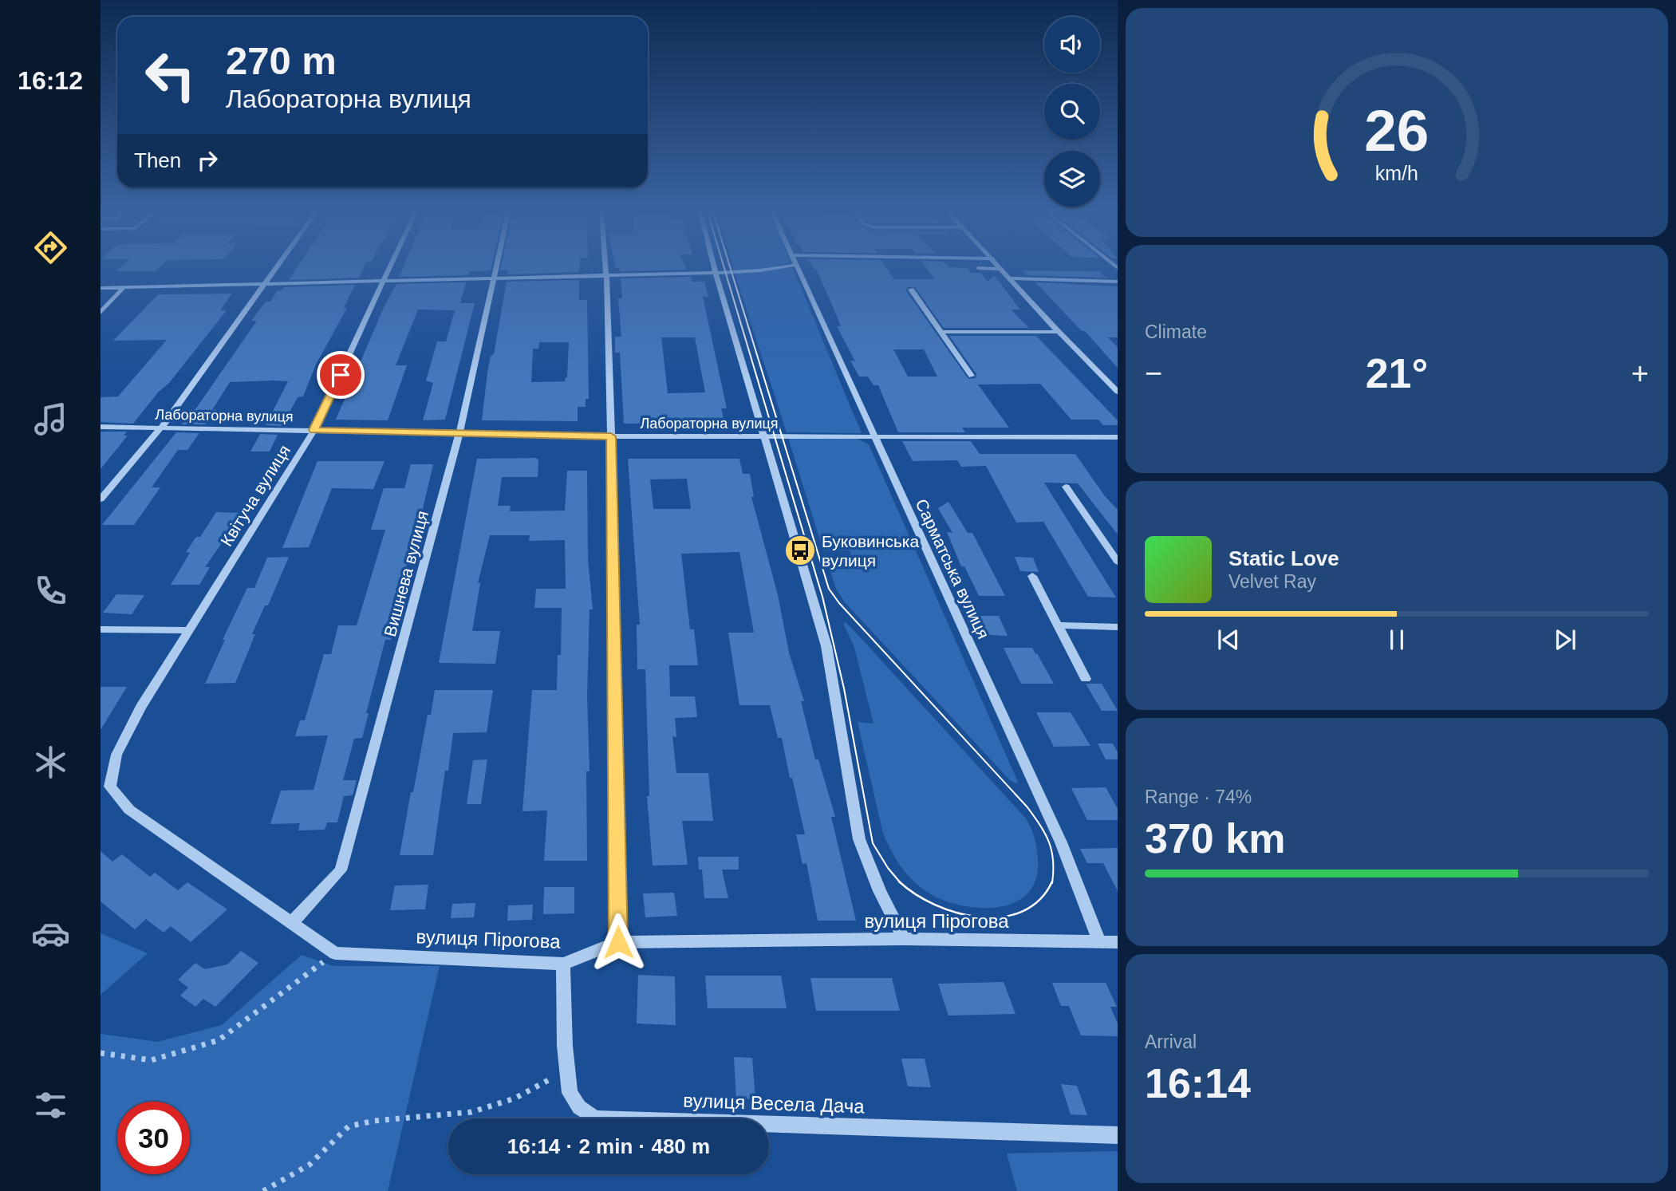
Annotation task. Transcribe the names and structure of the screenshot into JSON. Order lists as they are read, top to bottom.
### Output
{
  "streets": {
    "street": [
      "Лабораторна вулиця",
      "Квітуча вулиця",
      "Сарматська вулиця",
      "Вишнева вулиця",
      "вулиця Пірогова",
      "вулиця Весела Дача"
    ]
  },
  "crossings": [
    ["Лабораторна вулиця", "Квітуча вулиця"],
    ["Лабораторна вулиця", "Сарматська вулиця"],
    ["Лабораторна вулиця", "Вишнева вулиця"],
    ["Квітуча вулиця", "Вишнева вулиця"],
    ["Сарматська вулиця", "вулиця Пірогова"],
    ["вулиця Пірогова", "вулиця Весела Дача"]
  ],
  "places": {
    "bus stop": ["Буковинська вулиця"]
  },
  "page": {
    "tabs": "16:12",
    "turn": ["270 m", "Лабораторна вулиця"],
    "then": "Then",
    "tile": [
      "Climate",
      ["Range · 74%", "370 km"],
      ["Arrival", "16:14"]
    ],
    "heat": ["−", "21°", "+"],
    "song": ["Static Love", "Velvet Ray"],
    "limit": "30",
    "trip": "16:14 · 2 min · 480 m",
    "gauge": ["26", "km/h"]
  }
}
